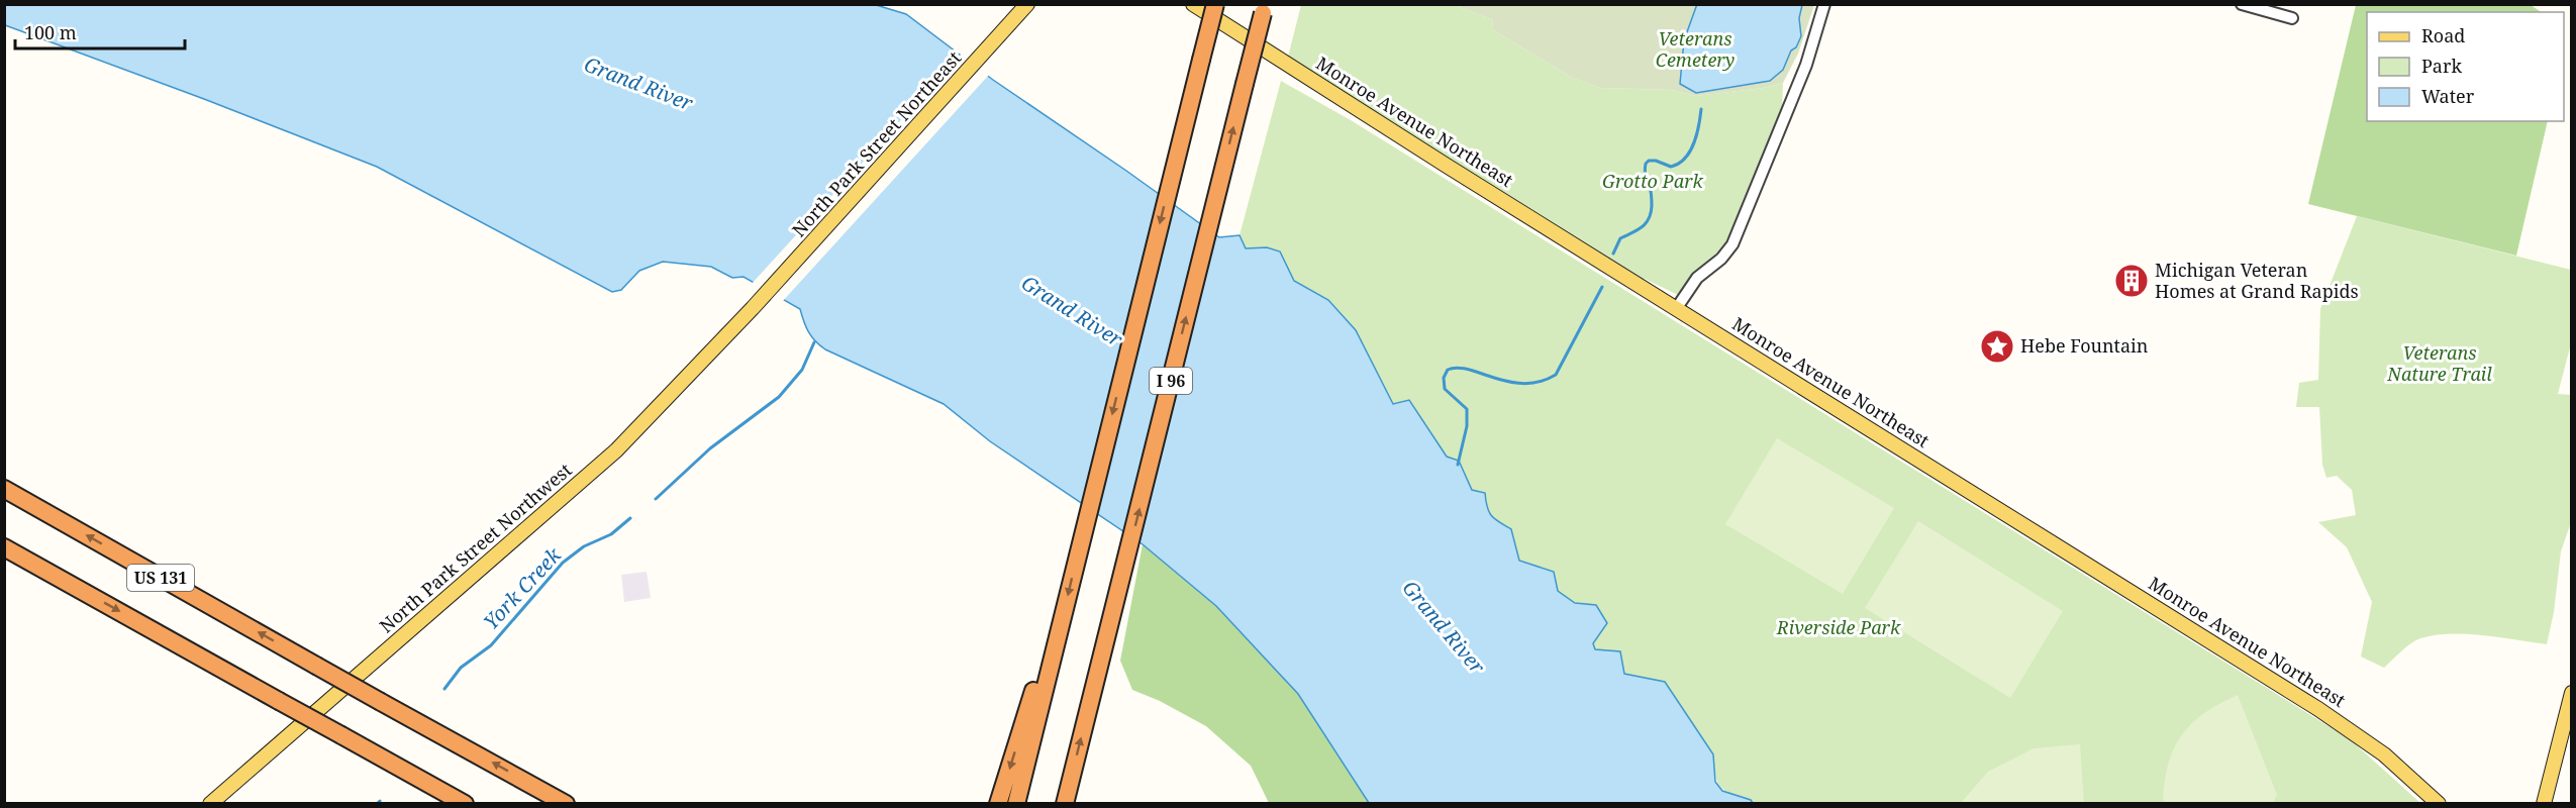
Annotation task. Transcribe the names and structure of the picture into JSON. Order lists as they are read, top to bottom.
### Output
{
  "streets": {
    "highway": ["I 96", "US 131"],
    "main road": ["Monroe Avenue Northeast", "North Park Street Northeast", "North Park Street Northwest"]
  },
  "crossings": [
    ["North Park Street Northeast", "North Park Street Northwest"]
  ],
  "water": ["Grand River", "York Creek"],
  "parks": [
    "Veterans Cemetery",
    "Grotto Park",
    "Veterans Nature Trail",
    "Riverside Park"
  ],
  "places": {
    "building": ["Michigan Veteran Homes at Grand Rapids"],
    "place": ["Hebe Fountain"]
  },
  "legend": ["Road", "Park", "Water"],
  "scale_bar": "100 m"
}
